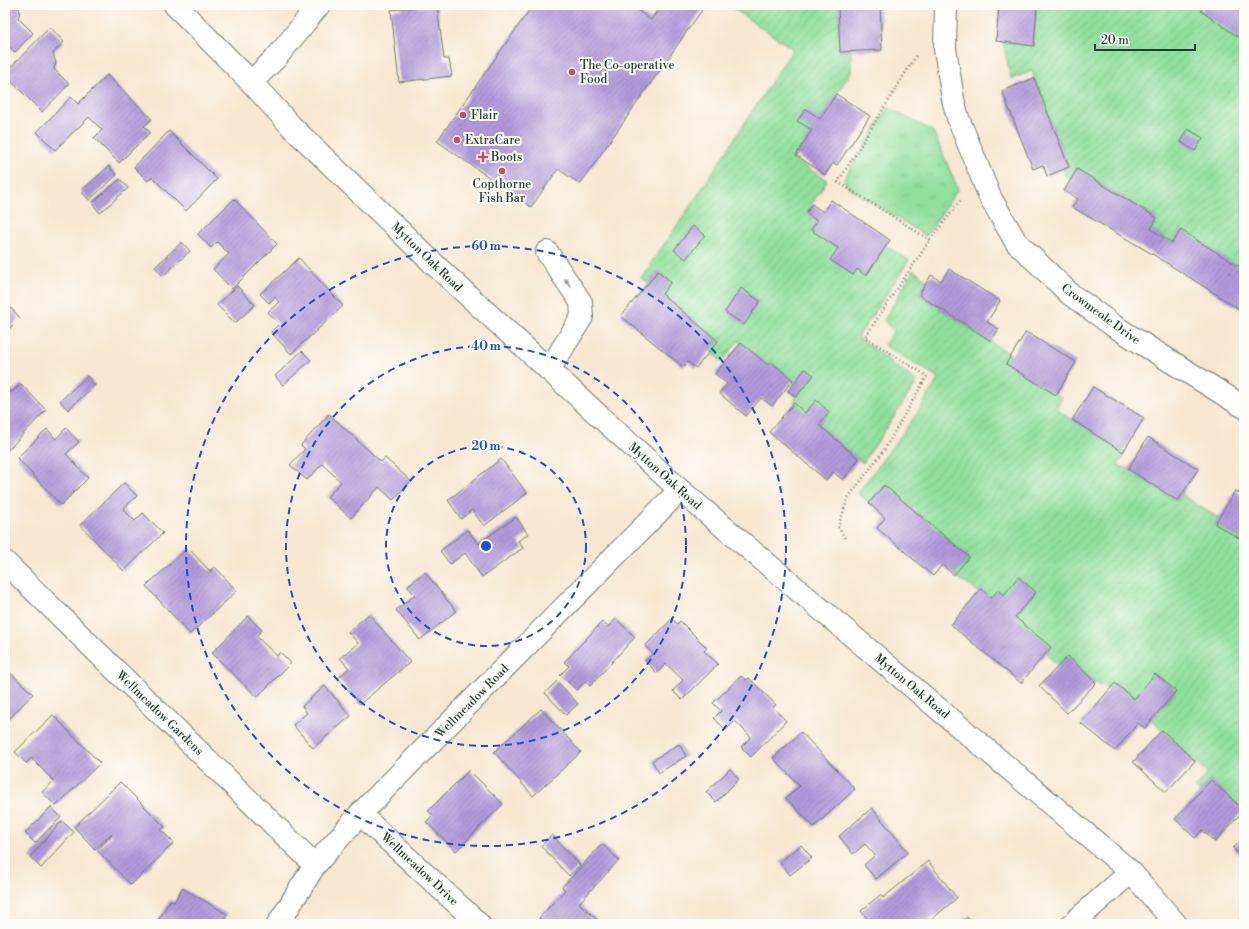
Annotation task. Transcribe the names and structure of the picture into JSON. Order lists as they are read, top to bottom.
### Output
{
  "streets": {
    "street": [
      "Mytton Oak Road",
      "Crowmeole Drive",
      "Wellmeadow Road",
      "Wellmeadow Gardens",
      "Wellmeadow Drive"
    ]
  },
  "crossings": [
    ["Mytton Oak Road", "Wellmeadow Road"],
    ["Wellmeadow Road", "Wellmeadow Gardens"],
    ["Wellmeadow Road", "Wellmeadow Drive"]
  ],
  "places": {
    "other": [
      "The Co-operative Food",
      "Flair",
      "ExtraCare",
      "Copthorne Fish Bar"
    ],
    "health": ["Boots"]
  },
  "scale_bar": "20 m",
  "rings": ["60 m", "40 m", "20 m"]
}
